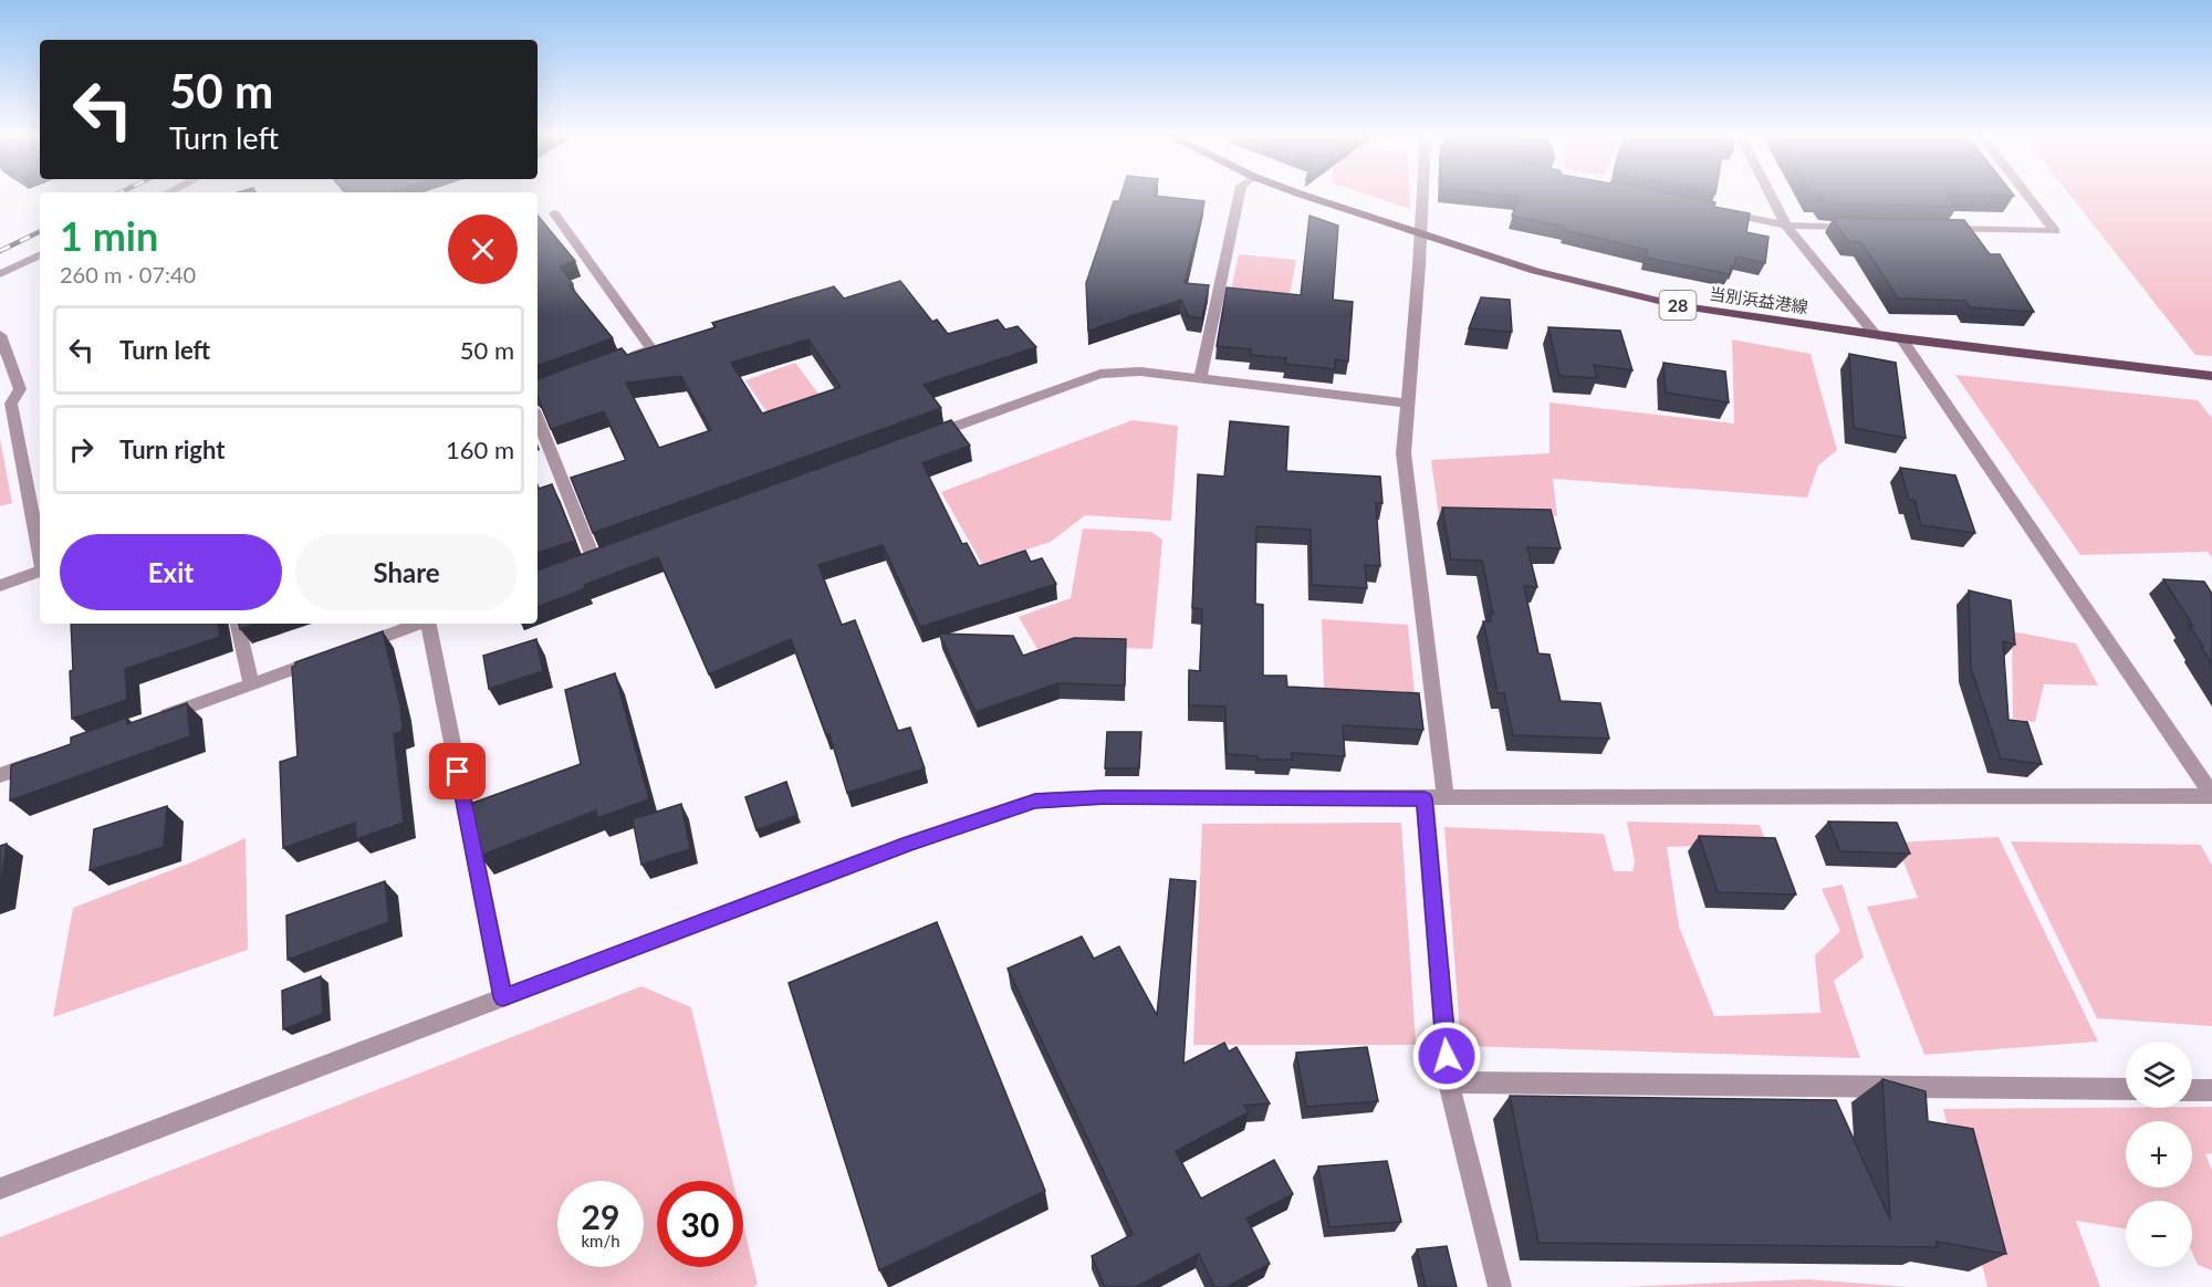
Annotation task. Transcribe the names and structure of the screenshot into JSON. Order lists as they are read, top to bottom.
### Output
{
  "streets": {
    "main road": ["当別浜益港線", "28"]
  },
  "page": {
    "turn": ["50 m", "Turn left"],
    "heading": ["1 min", "260 m · 07:40"],
    "list": [
      {
        "name": "Turn left",
        "value": "50 m"
      },
      {
        "name": "Turn right",
        "value": "160 m"
      }
    ],
    "buttons": ["Exit", "Share"],
    "map_buttons": ["+", "−"],
    "speed": "29 km/h",
    "limit": "30"
  }
}
